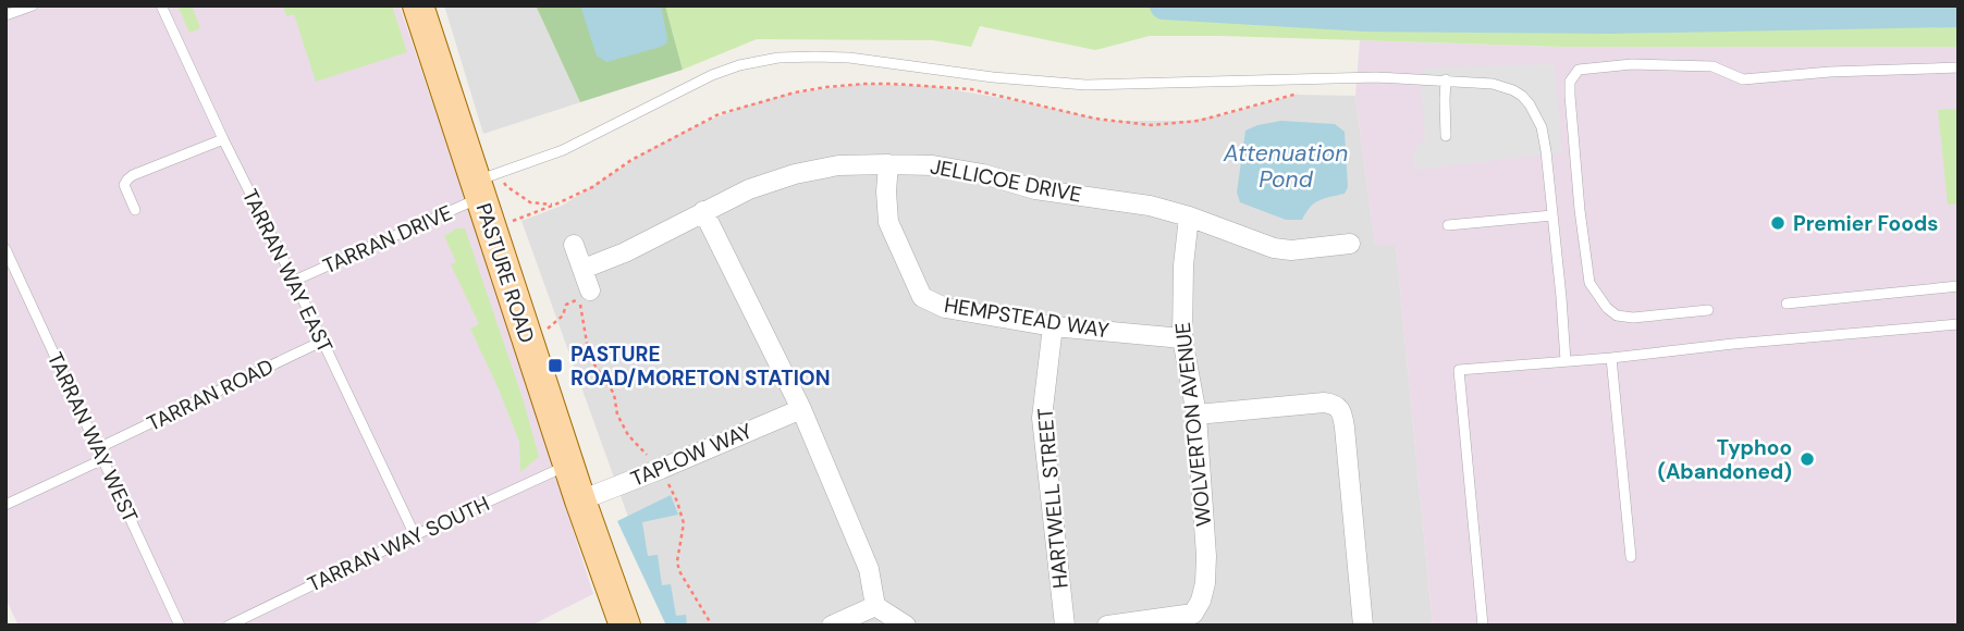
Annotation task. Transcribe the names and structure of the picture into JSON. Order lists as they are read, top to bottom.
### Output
{
  "streets": {
    "main road": ["PASTURE ROAD"],
    "street": [
      "JELLICOE DRIVE",
      "HEMPSTEAD WAY",
      "WOLVERTON AVENUE",
      "TAPLOW WAY",
      "HARTWELL STREET"
    ],
    "lane": [
      "TARRAN DRIVE",
      "TARRAN WAY EAST",
      "TARRAN ROAD",
      "TARRAN WAY WEST",
      "TARRAN WAY SOUTH"
    ]
  },
  "crossings": [
    ["JELLICOE DRIVE", "HEMPSTEAD WAY"],
    ["JELLICOE DRIVE", "WOLVERTON AVENUE"],
    ["TARRAN DRIVE", "TARRAN WAY EAST"],
    ["TARRAN DRIVE", "PASTURE ROAD"],
    ["TARRAN WAY EAST", "TARRAN ROAD"],
    ["TARRAN WAY EAST", "TARRAN WAY SOUTH"],
    ["PASTURE ROAD", "TAPLOW WAY"],
    ["PASTURE ROAD", "TARRAN WAY SOUTH"],
    ["HEMPSTEAD WAY", "WOLVERTON AVENUE"],
    ["HEMPSTEAD WAY", "HARTWELL STREET"],
    ["TARRAN ROAD", "TARRAN WAY WEST"]
  ],
  "water": ["Attenuation Pond"],
  "places": {
    "other": ["Premier Foods", "Typhoo (Abandoned)"],
    "transit": ["PASTURE ROAD/MORETON STATION"]
  }
}
